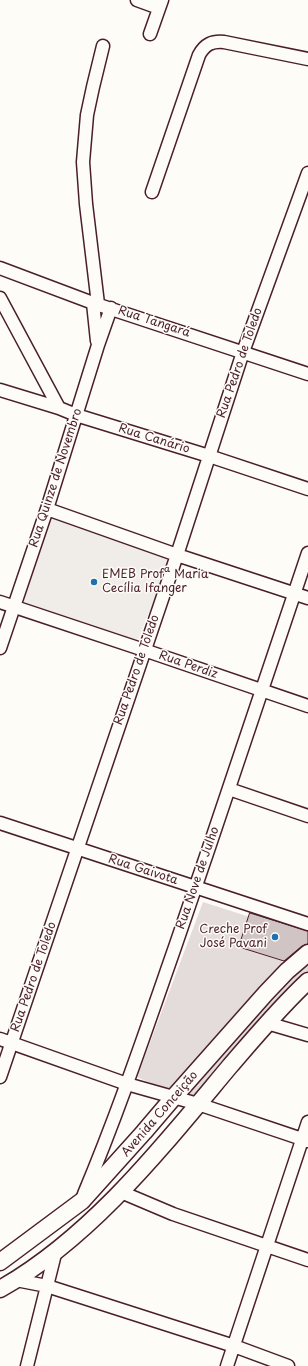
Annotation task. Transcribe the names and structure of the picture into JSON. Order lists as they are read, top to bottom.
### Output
{
  "streets": {
    "main road": ["Avenida Conceição"],
    "street": [
      "Rua Tangará",
      "Rua Pedro de Toledo",
      "Rua Canário",
      "Rua Quinze de Novembro",
      "Rua Perdiz",
      "Rua Gaivota",
      "Rua Nove de Julho"
    ]
  },
  "crossings": [
    ["Rua Tangará", "Rua Pedro de Toledo"],
    ["Rua Tangará", "Rua Quinze de Novembro"],
    ["Rua Pedro de Toledo", "Rua Canário"],
    ["Rua Pedro de Toledo", "Rua Perdiz"],
    ["Rua Pedro de Toledo", "Rua Gaivota"],
    ["Rua Canário", "Rua Quinze de Novembro"],
    ["Rua Quinze de Novembro", "Rua Perdiz"],
    ["Rua Perdiz", "Rua Nove de Julho"],
    ["Rua Gaivota", "Rua Nove de Julho"],
    ["Rua Nove de Julho", "Avenida Conceição"]
  ],
  "places": ["EMEB Profª Maria Cecília Ifanger", "Creche Prof José Pavani"]
}
